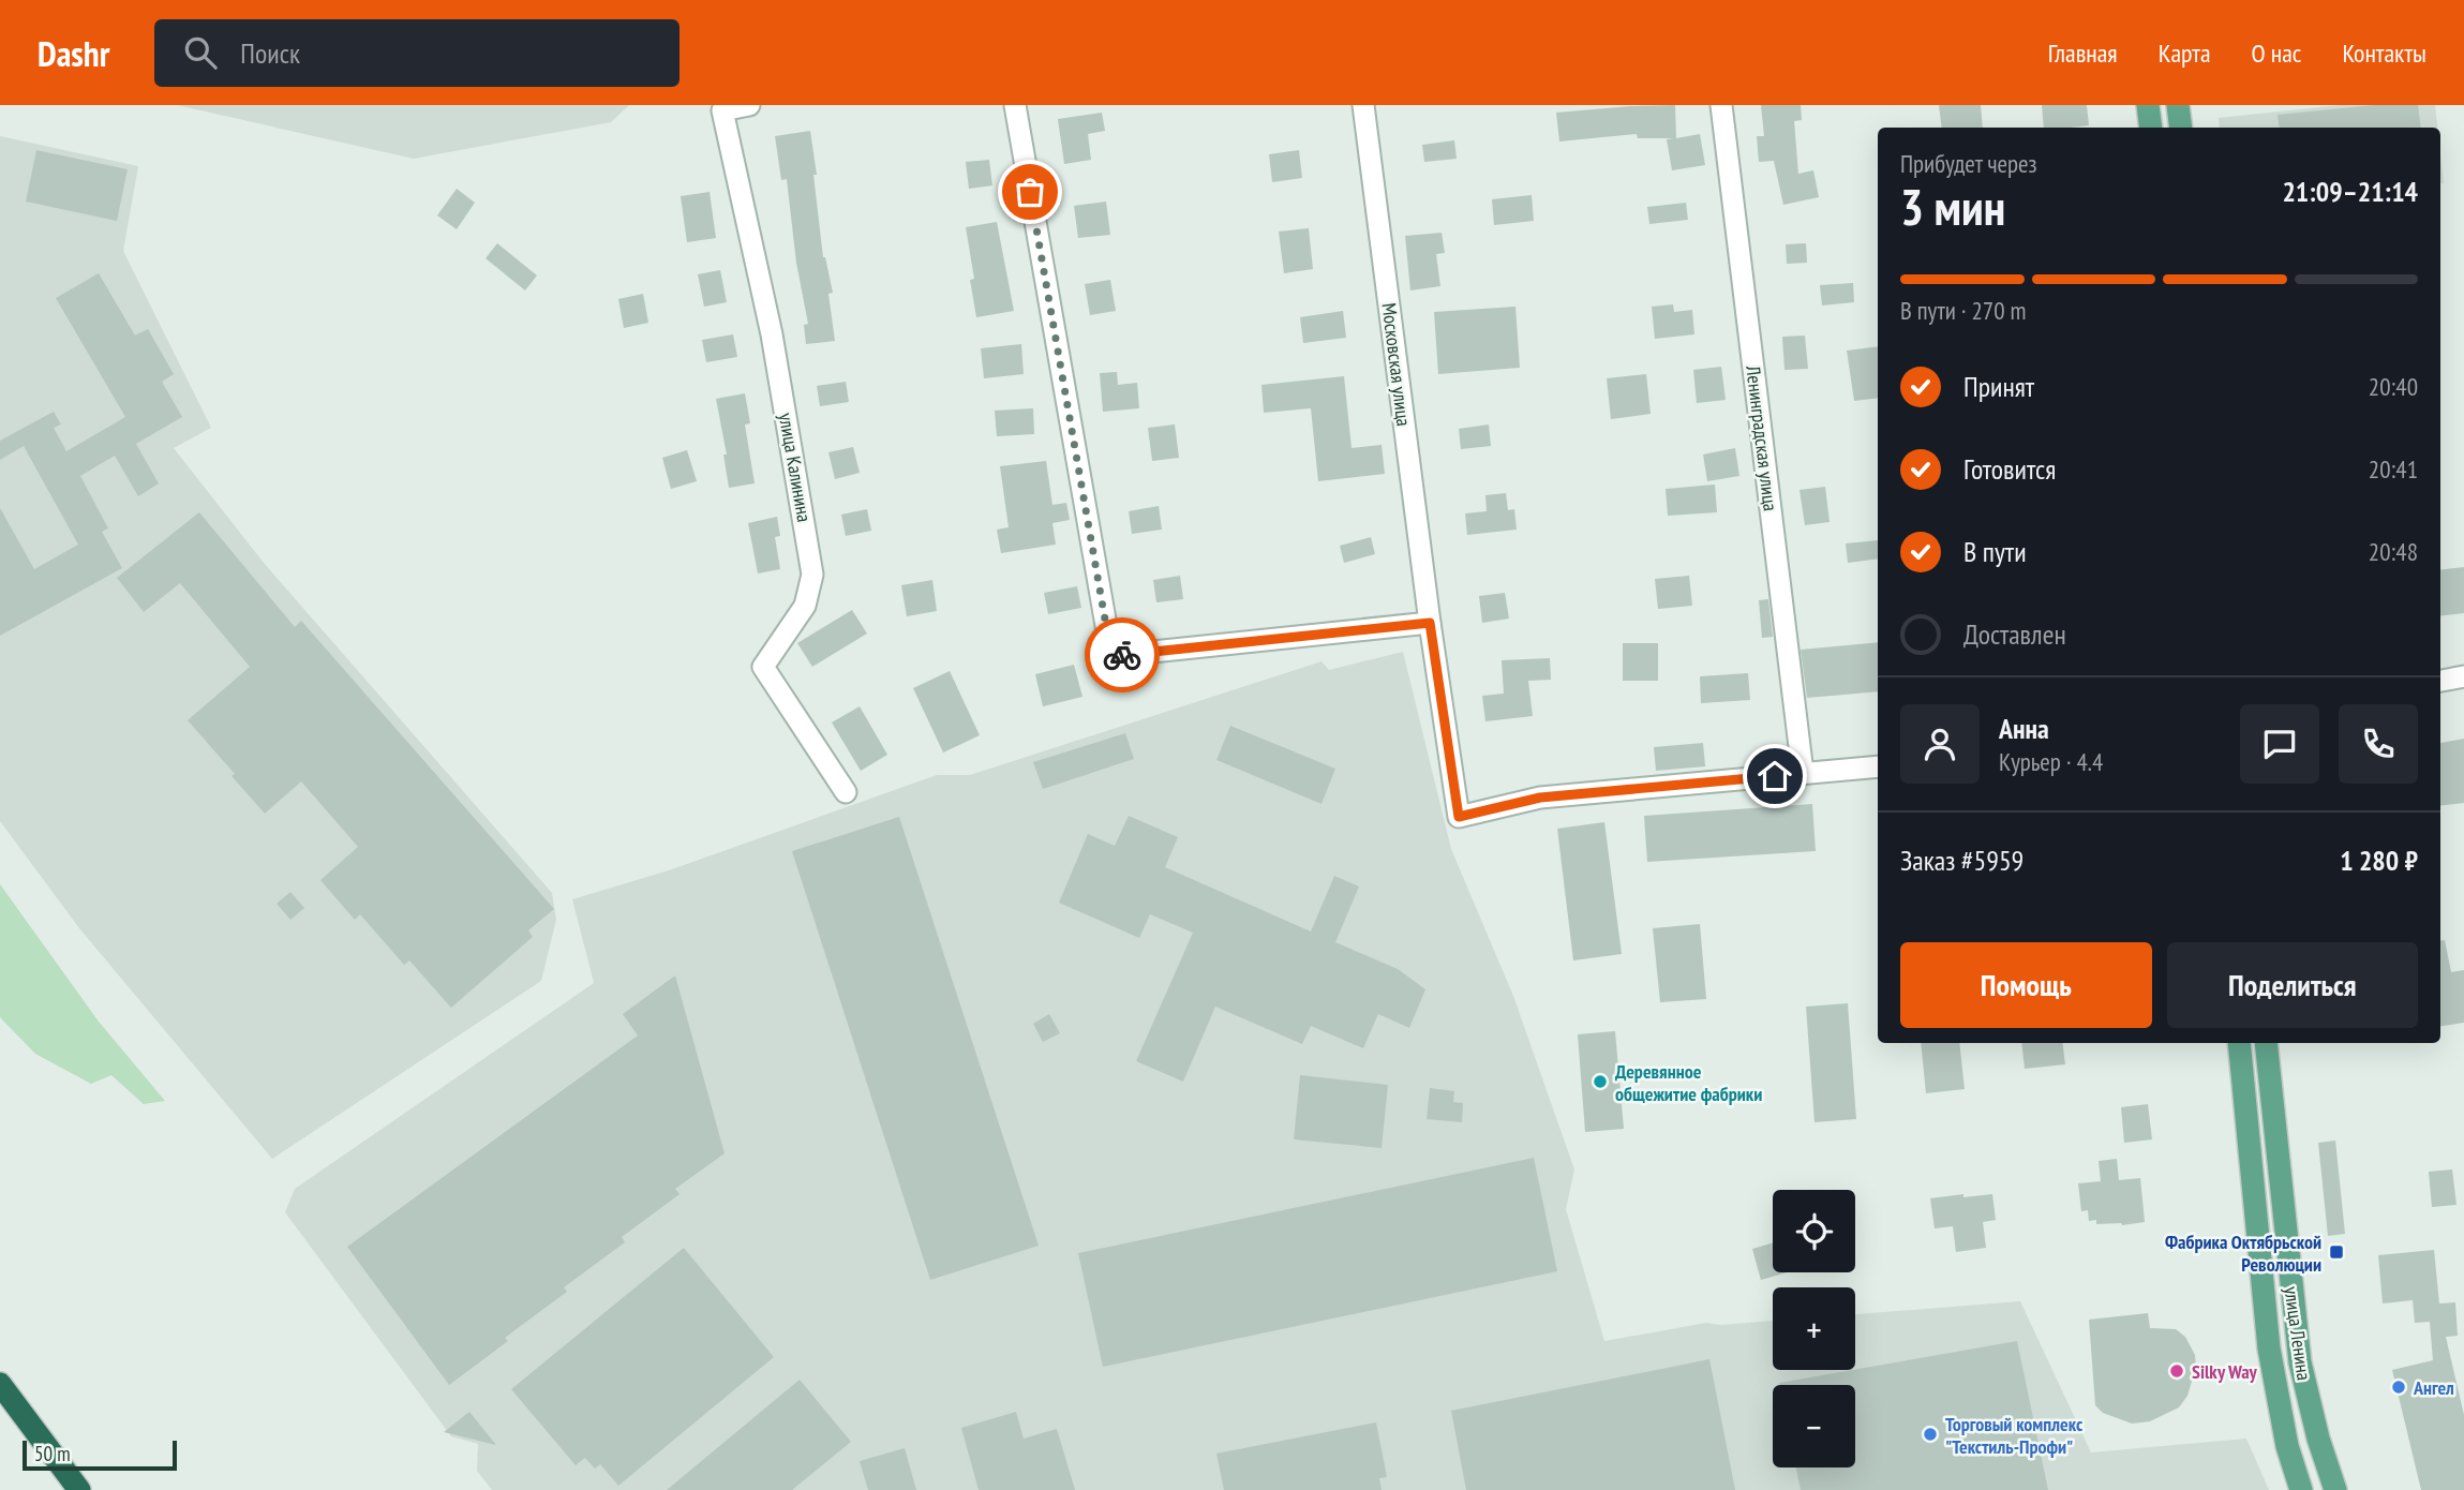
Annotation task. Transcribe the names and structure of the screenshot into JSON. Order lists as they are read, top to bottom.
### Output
{
  "streets": {
    "main road": ["улица Ленина"],
    "street": ["Московская улица", "Ленинградская улица", "улица Калинина"]
  },
  "crossings": [
    ["Московская улица", "Ленинградская улица"]
  ],
  "places": {
    "other": [
      "Деревянное общежитие фабрики",
      "Silky Way",
      "Ангел",
      "Торговый комплекс \"Текстиль-Профи\""
    ],
    "transit": ["Фабрика Октябрьской Революции"]
  },
  "scale_bar": "50 m",
  "page": {
    "header": "Dashr",
    "search": "Поиск",
    "nav": [
      "Главная",
      "Карта",
      "О нас",
      "Контакты"
    ],
    "heading": ["3 мин", "Прибудет через", "21:09–21:14"],
    "panel": [
      "Анна",
      "Курьер · 4.4",
      "Заказ #5959",
      "1 280 ₽"
    ],
    "bar": "В пути · 270 m",
    "list": [
      ["Принят", "20:40"],
      ["Готовится", "20:41"],
      ["В пути", "20:48"],
      "Доставлен"
    ],
    "buttons": ["Помощь", "Поделиться"],
    "map_buttons": ["+", "−"],
    "scale": "50 m"
  }
}
